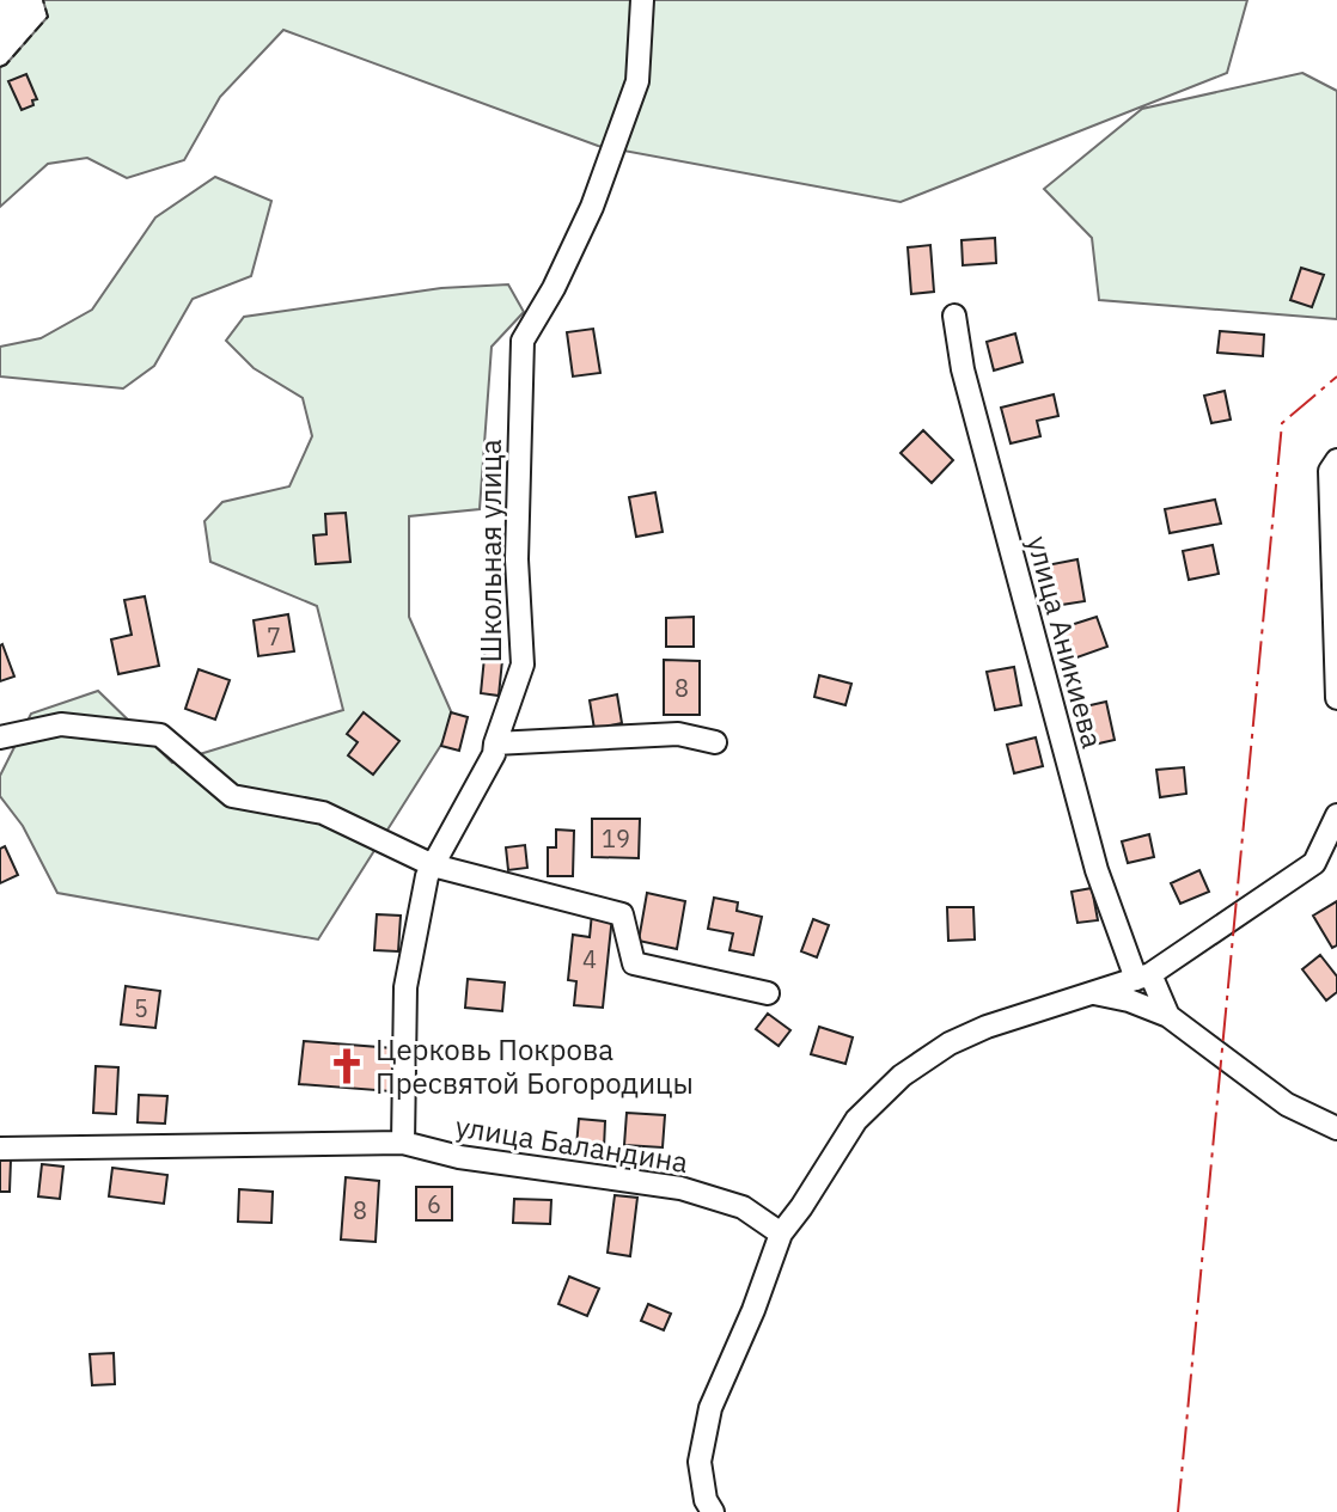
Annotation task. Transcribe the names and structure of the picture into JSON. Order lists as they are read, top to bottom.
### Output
{
  "streets": {
    "street": ["Школьная улица", "улица Аникиева", "улица Баландина"]
  },
  "crossings": [
    ["Школьная улица", "улица Баландина"]
  ],
  "places": {
    "church": ["Церковь Покрова Пресвятой Богородицы"]
  },
  "house_numbers": [
    "7",
    "8",
    "19",
    "4",
    "5",
    "6",
    "8"
  ]
}
